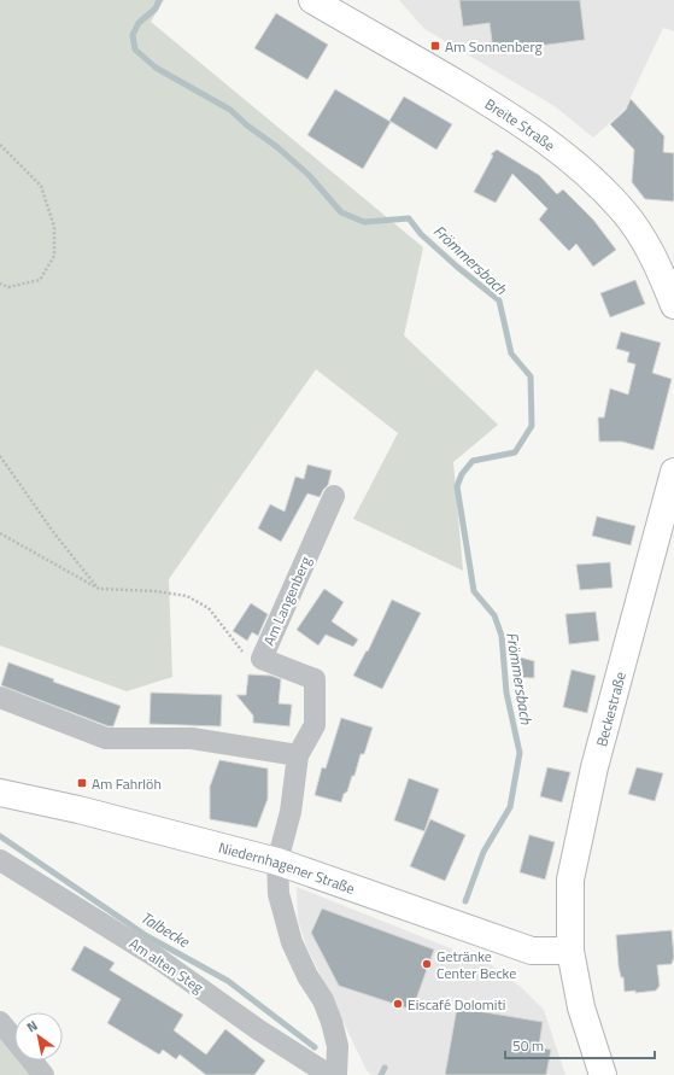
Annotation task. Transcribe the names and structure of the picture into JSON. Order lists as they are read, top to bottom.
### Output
{
  "streets": {
    "main road": ["Breite Straße", "Beckestraße", "Niedernhagener Straße"],
    "street": ["Am Langenberg", "Am alten Steg"]
  },
  "crossings": [
    ["Am Langenberg", "Niedernhagener Straße"],
    ["Beckestraße", "Niedernhagener Straße"]
  ],
  "water": ["Frömmersbach", "Talbecke"],
  "places": {
    "transit": ["Am Sonnenberg", "Am Fahrlöh"],
    "other": ["Getränke Center Becke", "Eiscafé Dolomiti"]
  },
  "scale_bar": "50 m",
  "north": "top left"
}
